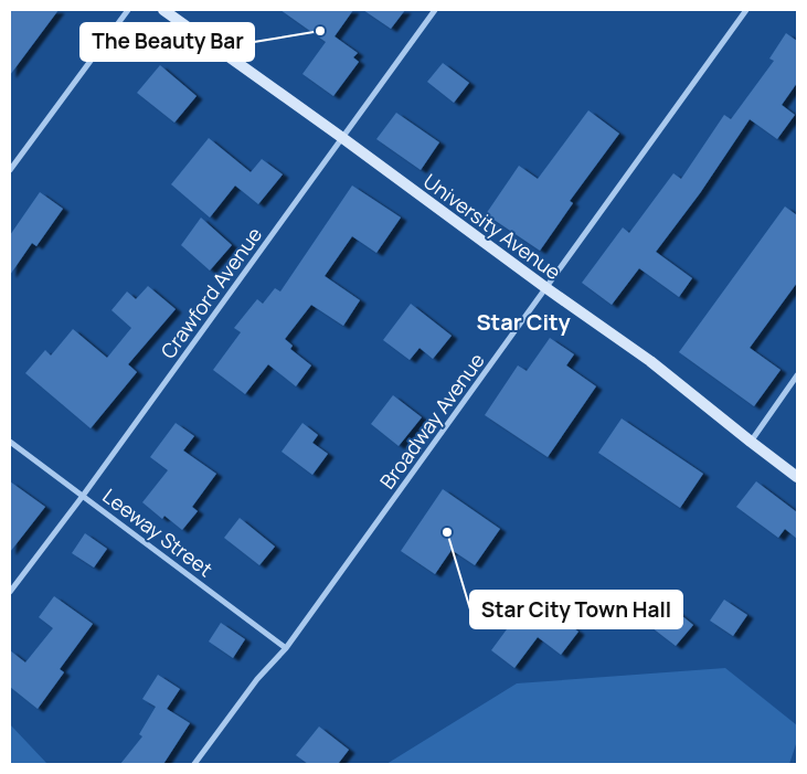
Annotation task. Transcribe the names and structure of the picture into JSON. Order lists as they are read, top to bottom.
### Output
{
  "streets": {
    "street": [
      "University Avenue",
      "Crawford Avenue",
      "Broadway Avenue",
      "Leeway Street"
    ]
  },
  "crossings": [
    ["University Avenue", "Crawford Avenue"],
    ["University Avenue", "Broadway Avenue"],
    ["Crawford Avenue", "Leeway Street"],
    ["Broadway Avenue", "Leeway Street"]
  ],
  "districts": ["Star City"],
  "places": ["The Beauty Bar", "Star City Town Hall"]
}
